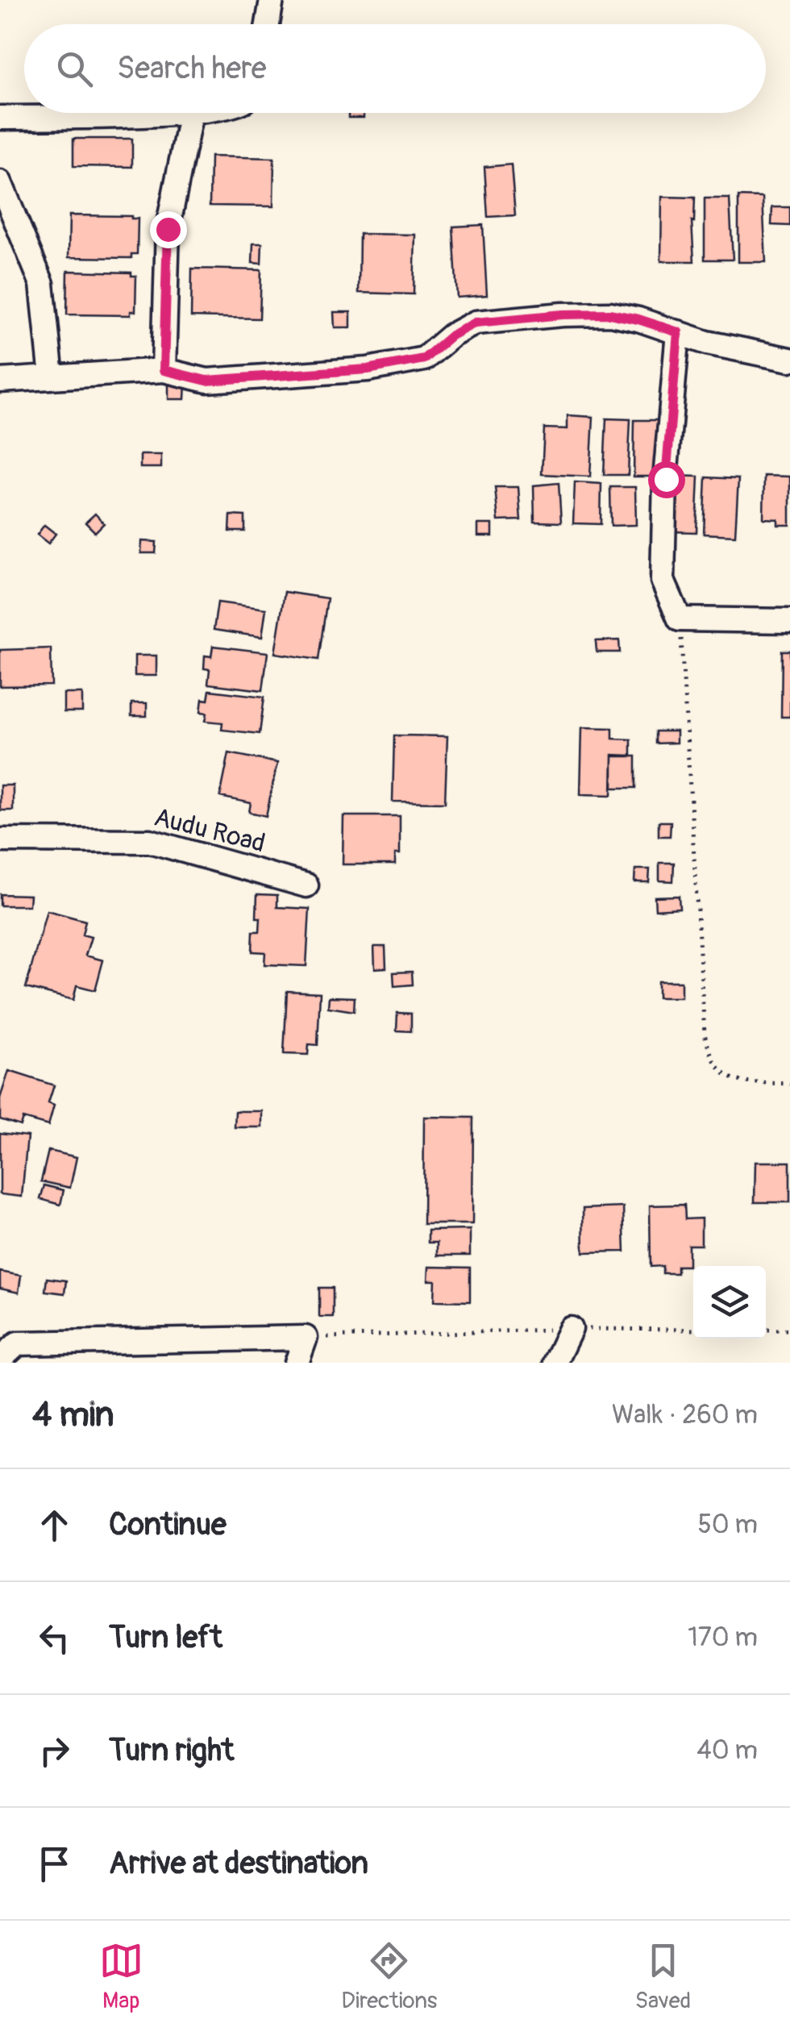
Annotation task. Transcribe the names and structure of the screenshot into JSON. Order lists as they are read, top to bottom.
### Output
{
  "streets": {
    "street": ["Audu Road"]
  },
  "page": {
    "search": "Search here",
    "heading": ["4 min", "Walk · 260 m"],
    "list": [
      ["Continue", "50 m"],
      ["Turn left", "170 m"],
      ["Turn right", "40 m"],
      "Arrive at destination"
    ],
    "nav": ["Map", "Directions", "Saved"]
  }
}
